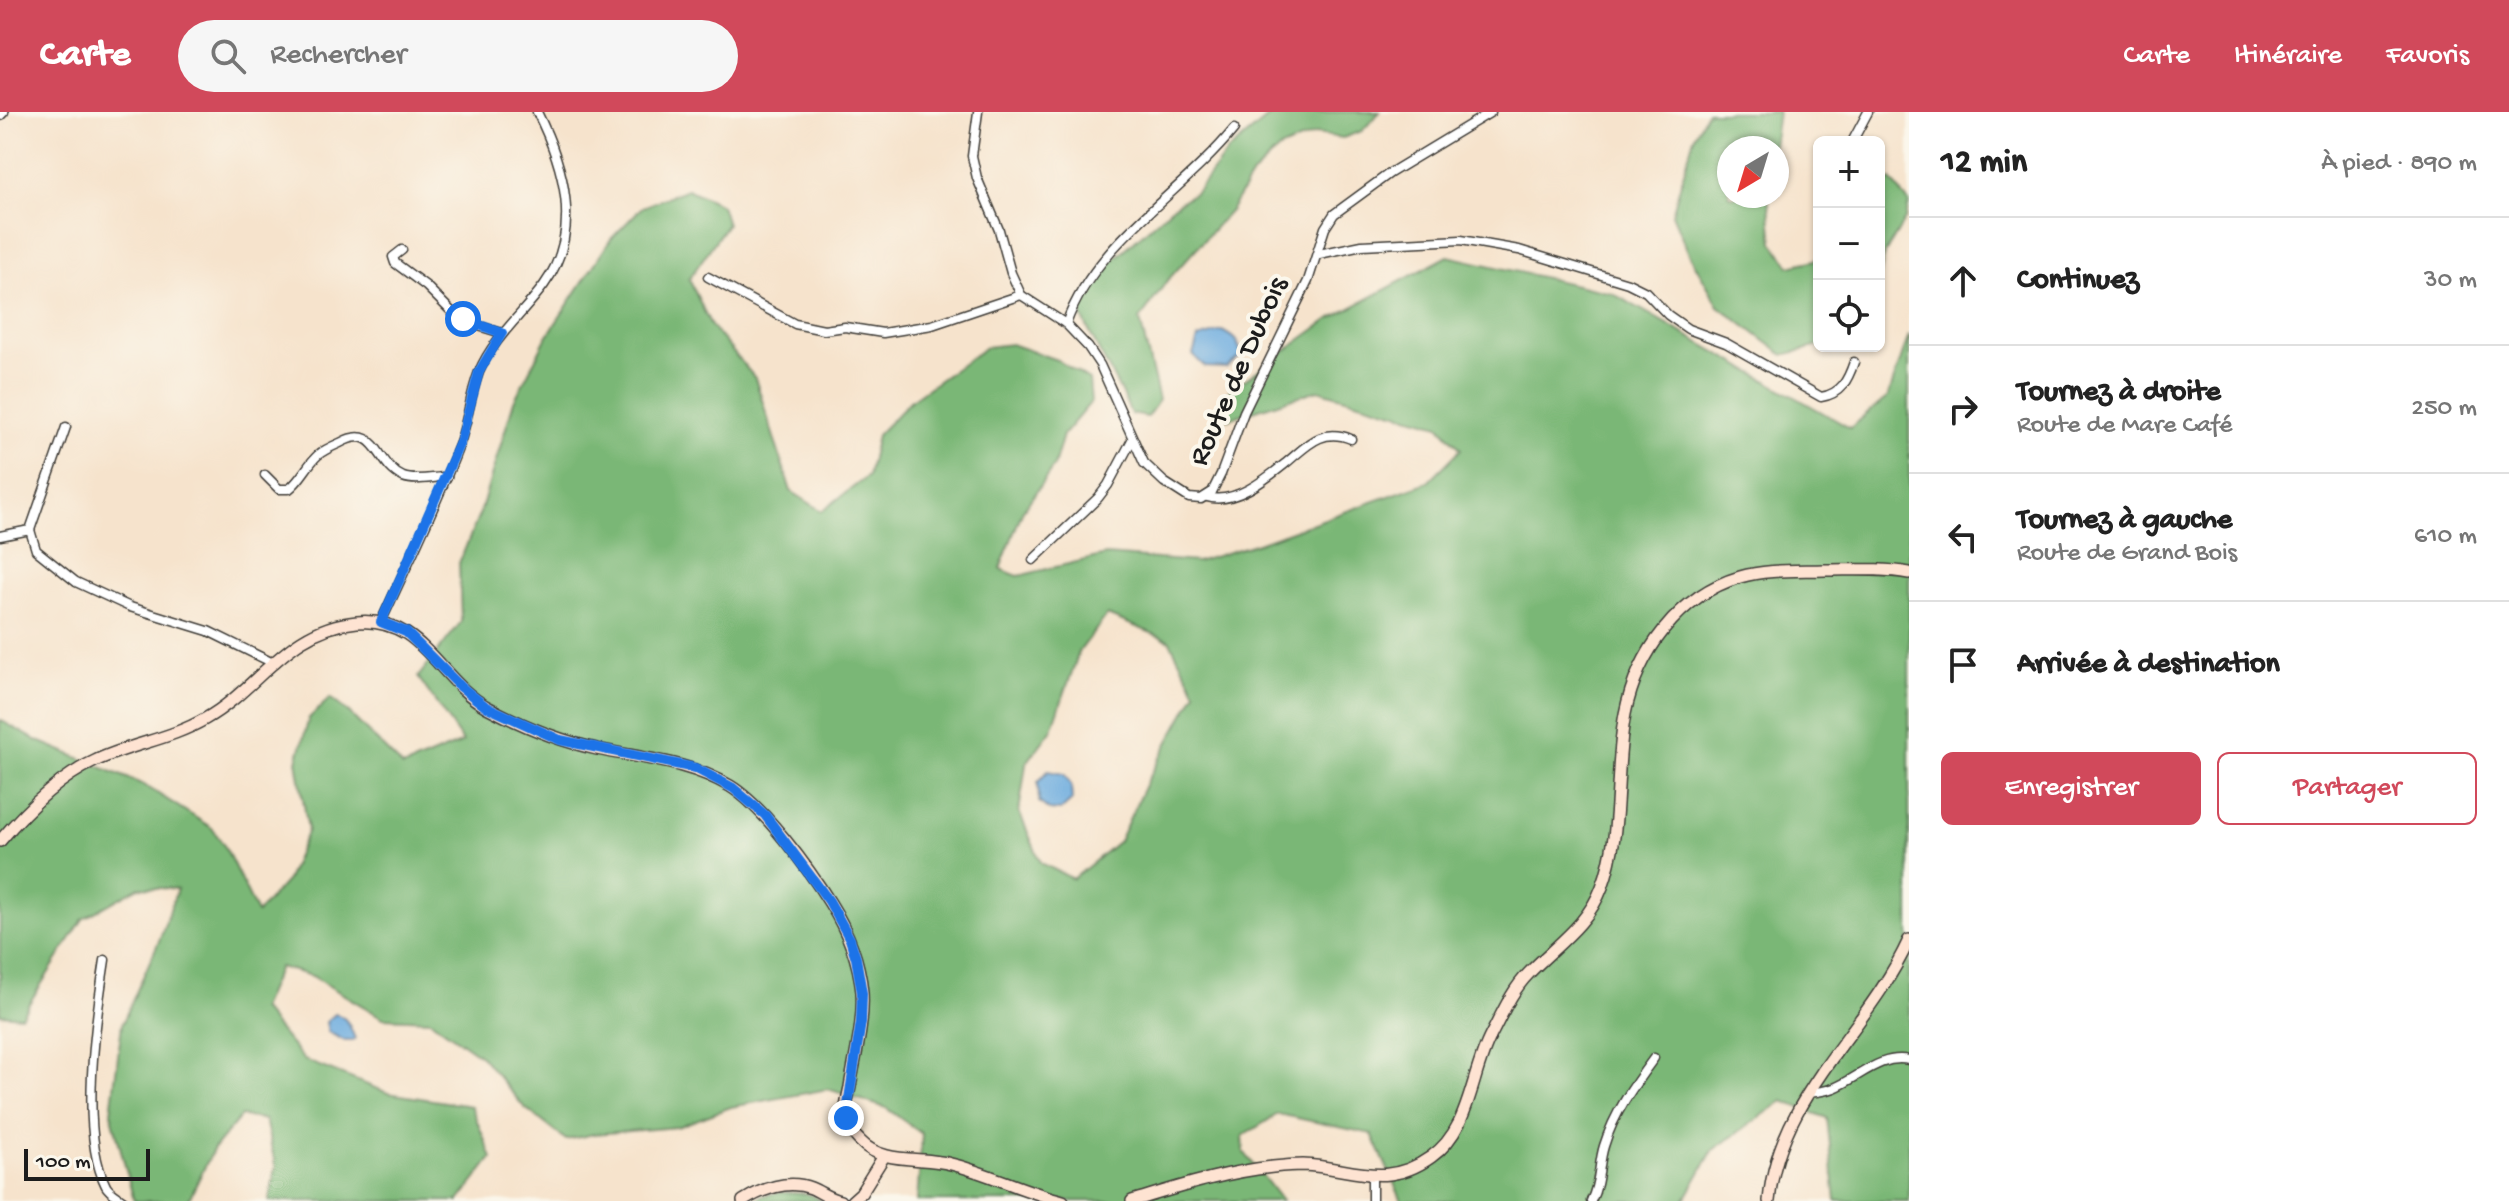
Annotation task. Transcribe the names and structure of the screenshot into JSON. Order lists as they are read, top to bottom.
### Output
{
  "streets": {
    "street": ["Route de Dubois"]
  },
  "scale_bar": "100 m",
  "north": "bottom left",
  "page": {
    "header": "Carte",
    "search": "Rechercher",
    "nav": ["Carte", "Itinéraire", "Favoris"],
    "heading": ["12 min", "À pied · 890 m"],
    "map_buttons": ["+", "−"],
    "list": [
      ["Continuez", "30 m"],
      ["Tournez à droite", "Route de Mare Café", "250 m"],
      ["Tournez à gauche", "Route de Grand Bois", "610 m"],
      "Arrivée à destination"
    ],
    "buttons": ["Enregistrer", "Partager"],
    "scale": "100 m"
  }
}
